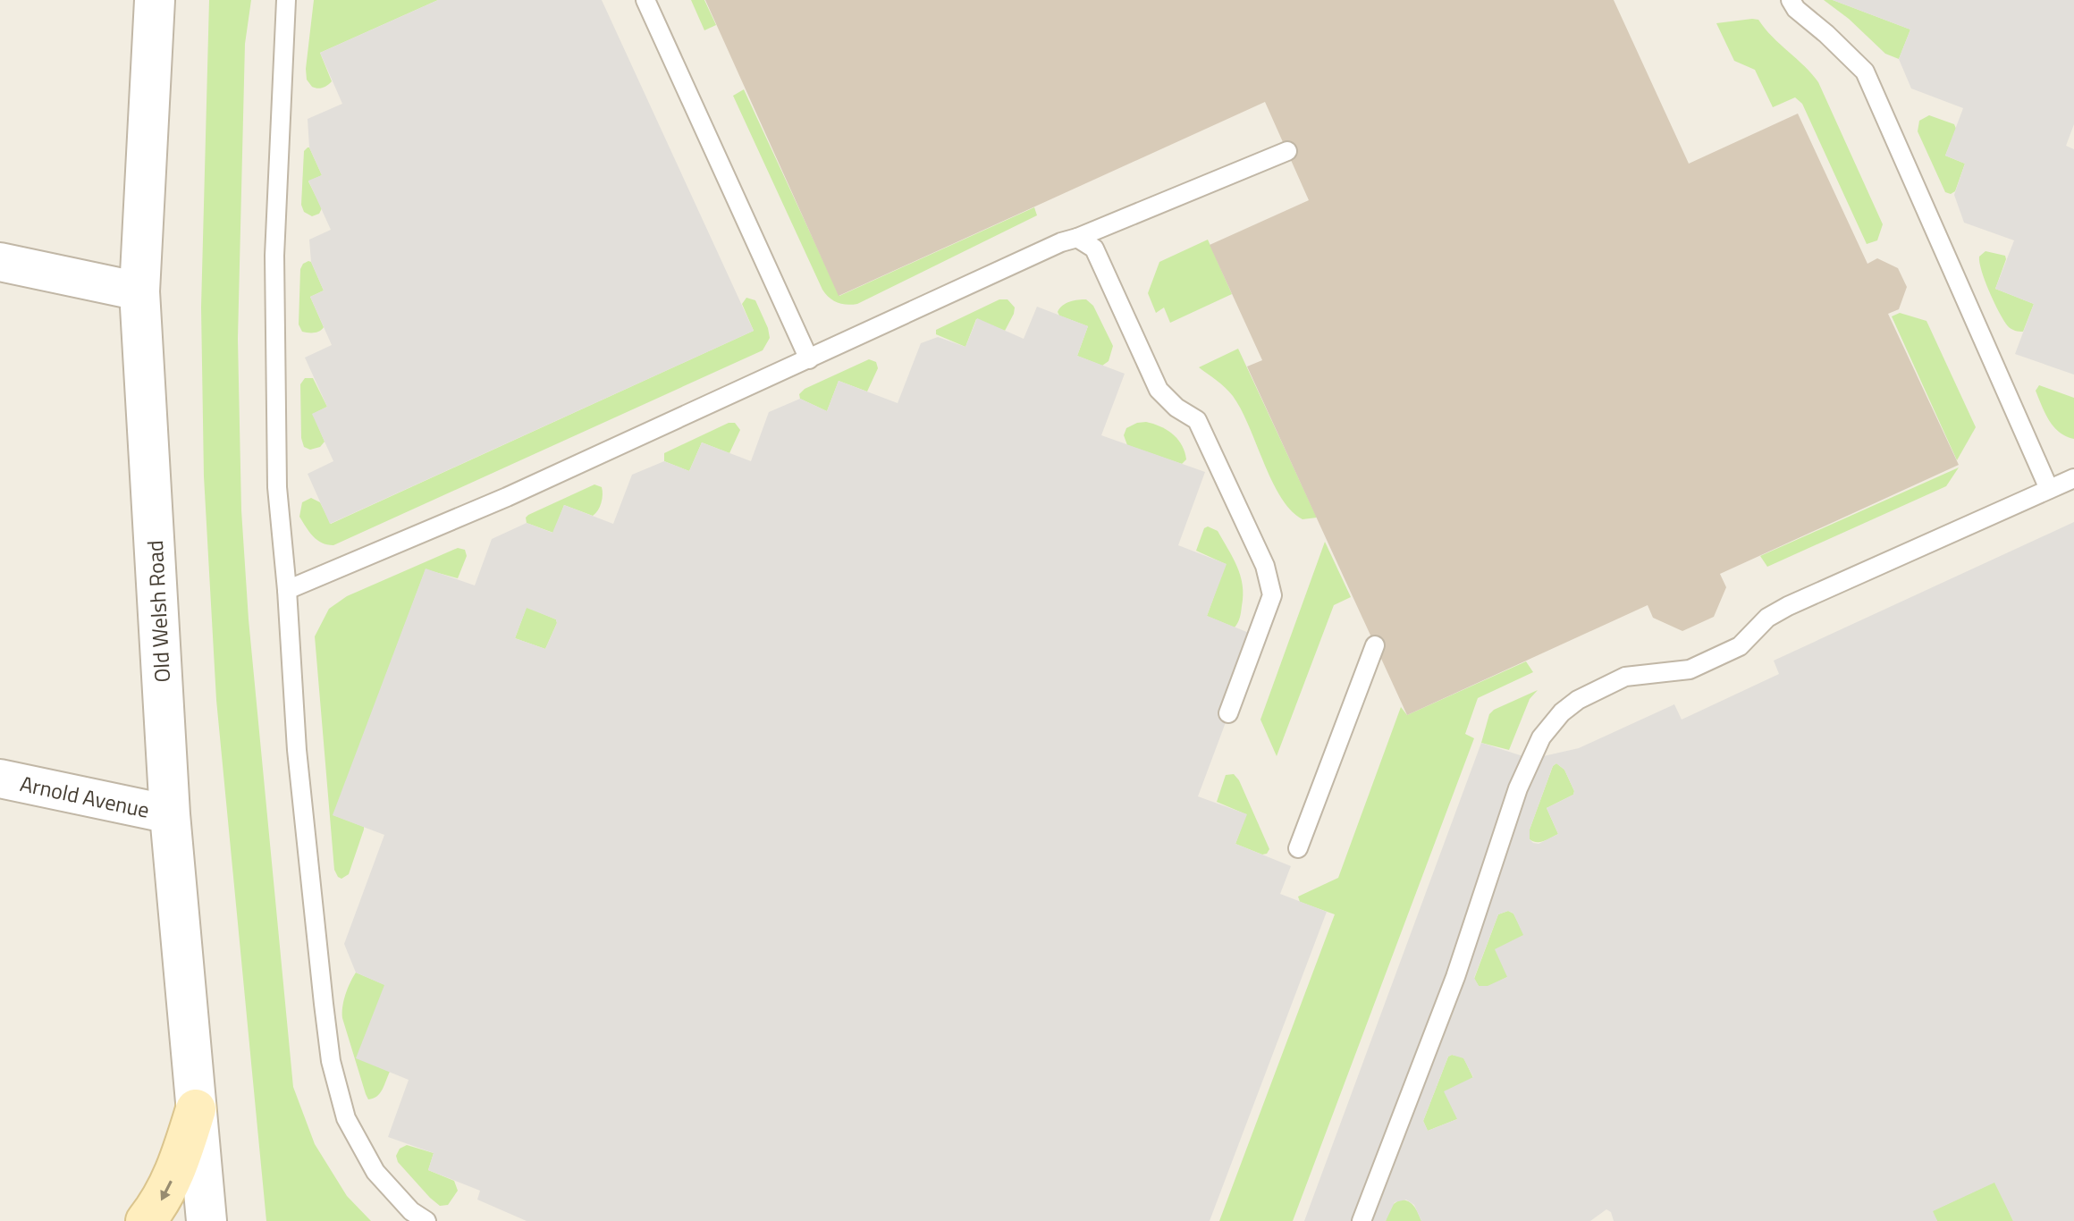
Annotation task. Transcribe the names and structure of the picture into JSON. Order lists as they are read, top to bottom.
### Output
{
  "streets": {
    "street": ["Old Welsh Road", "Arnold Avenue"]
  },
  "crossings": [
    ["Old Welsh Road", "Arnold Avenue"]
  ]
}
